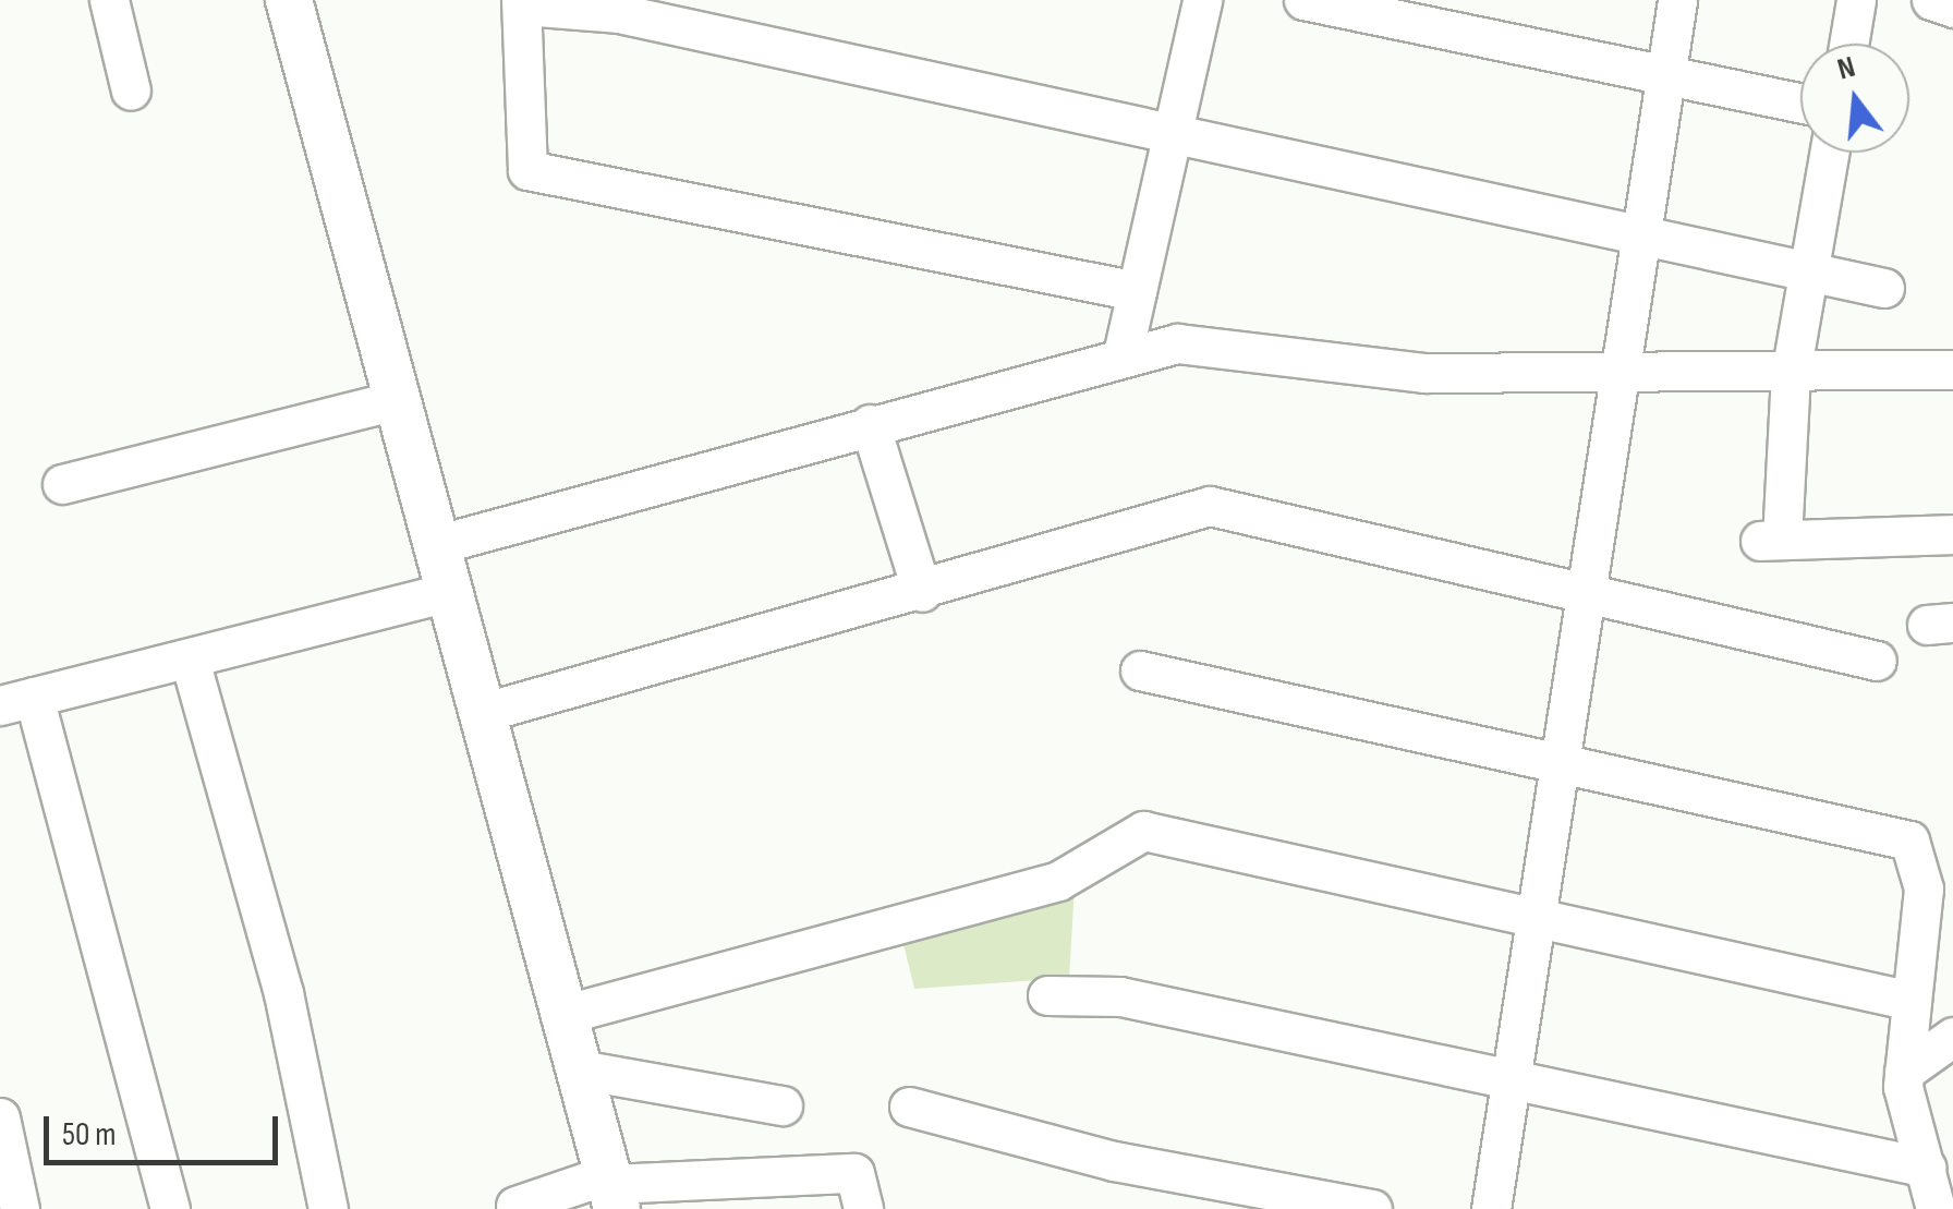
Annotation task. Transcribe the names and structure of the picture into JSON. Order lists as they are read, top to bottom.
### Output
{
  "scale_bar": "50 m",
  "north": "top"
}
